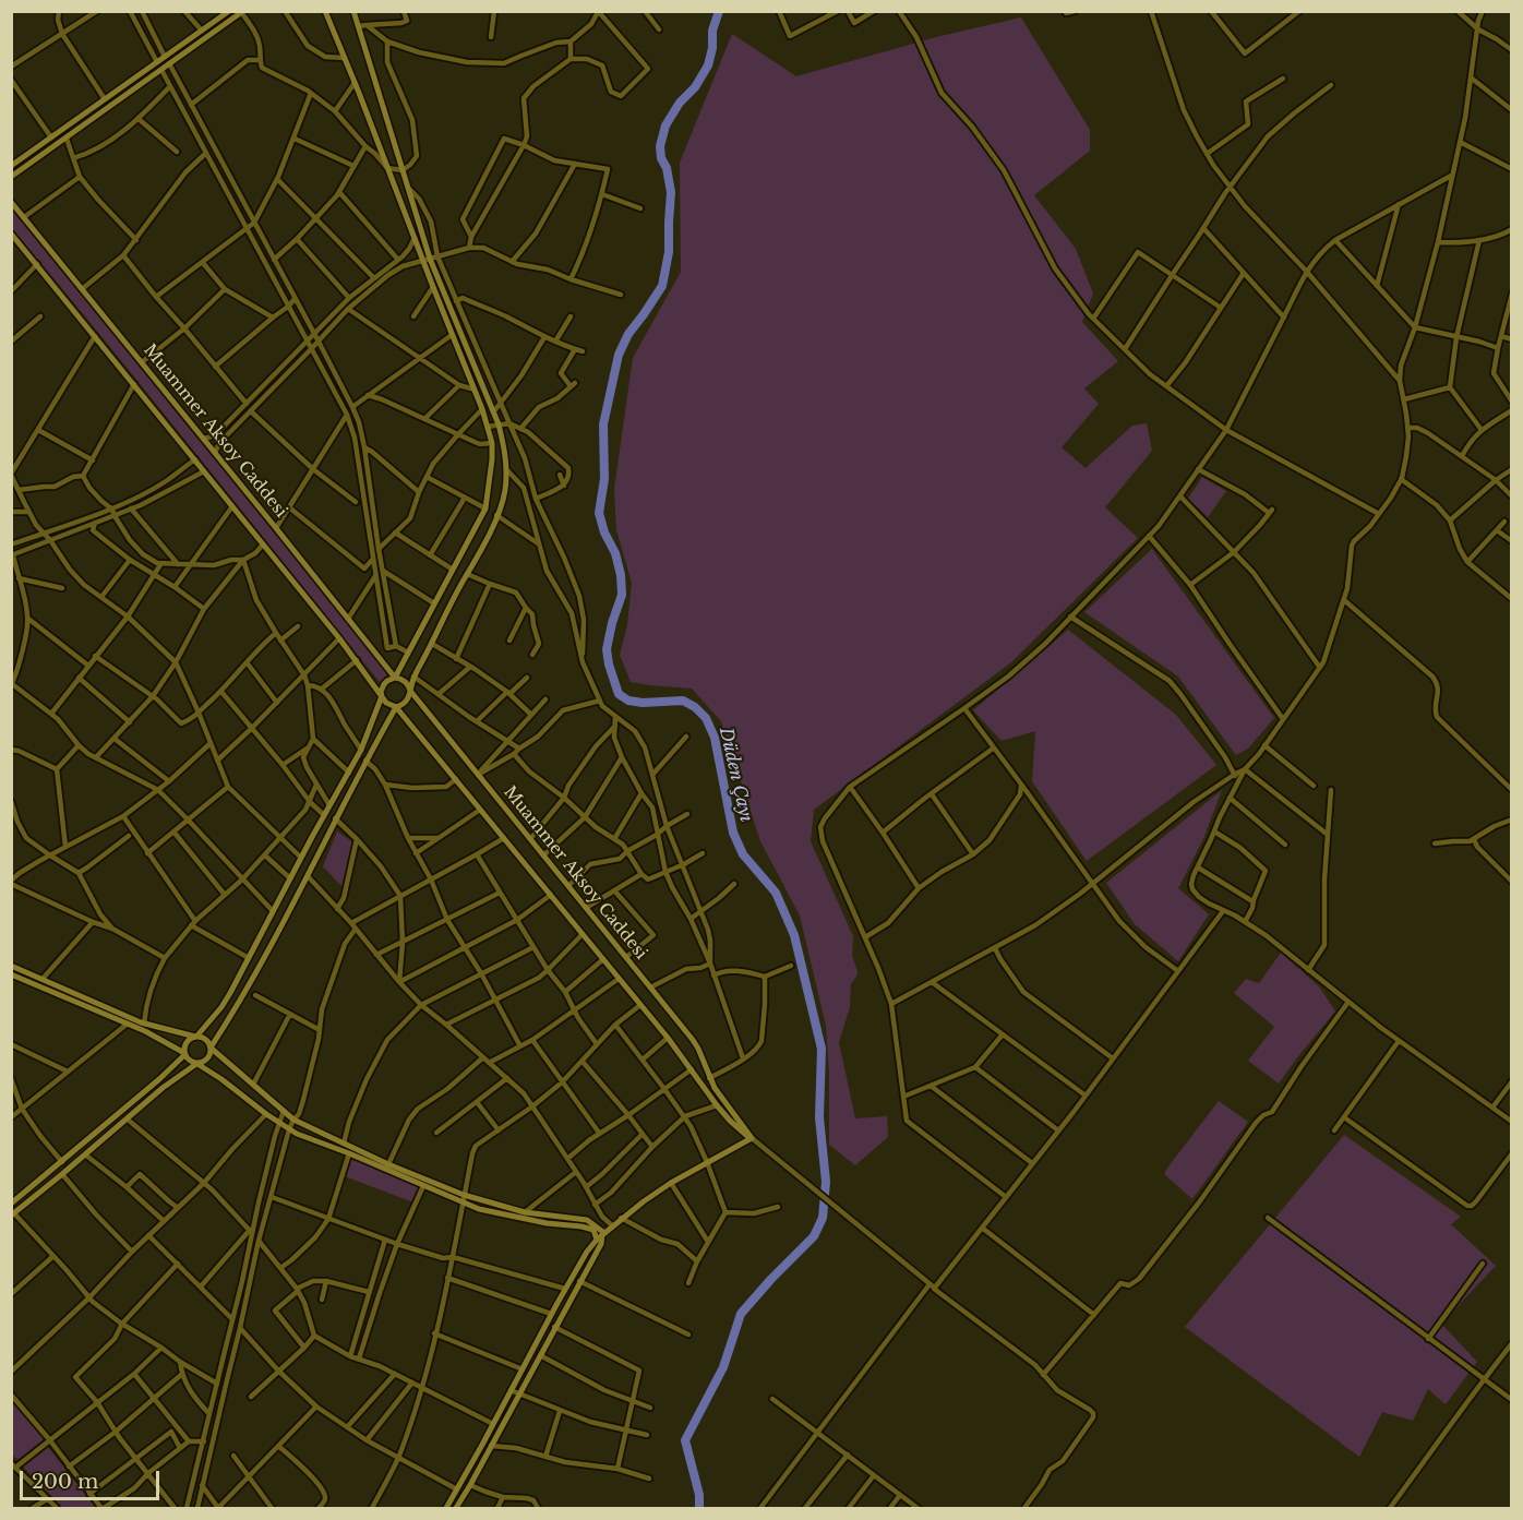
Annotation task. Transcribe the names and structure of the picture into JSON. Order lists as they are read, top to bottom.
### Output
{
  "streets": {
    "main road": ["Muammer Aksoy Caddesi"]
  },
  "water": ["Düden Çayı"],
  "scale_bar": "200 m"
}
